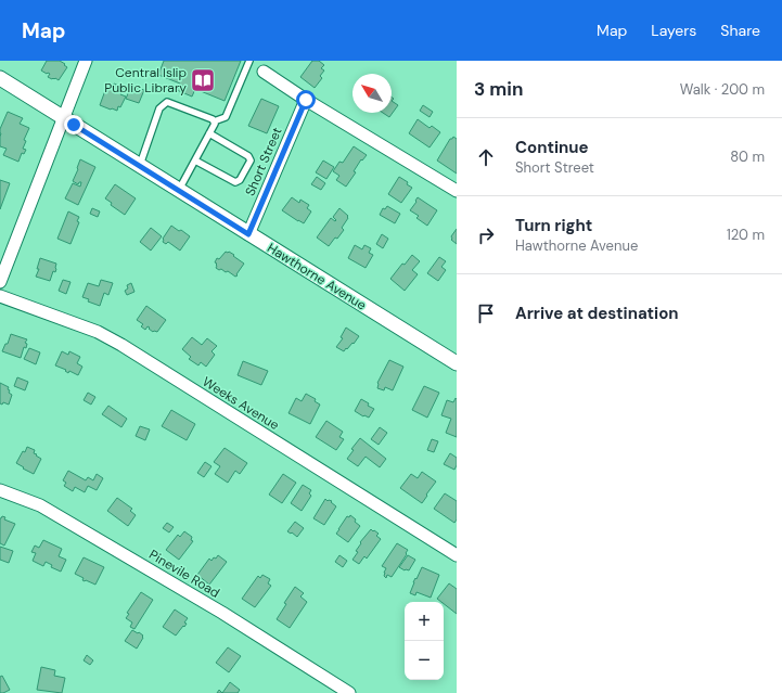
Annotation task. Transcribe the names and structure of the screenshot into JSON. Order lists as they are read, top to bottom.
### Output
{
  "streets": {
    "street": [
      "Short Street",
      "Hawthorne Avenue",
      "Weeks Avenue",
      "Pinevile Road"
    ]
  },
  "crossings": [
    ["Short Street", "Hawthorne Avenue"]
  ],
  "places": {
    "library": ["Central Islip Public Library"]
  },
  "north": "top left",
  "page": {
    "header": "Map",
    "nav": ["Map", "Layers", "Share"],
    "heading": ["3 min", "Walk · 200 m"],
    "list": [
      ["Continue", "Short Street", "80 m"],
      ["Turn right", "Hawthorne Avenue", "120 m"],
      "Arrive at destination"
    ],
    "map_buttons": ["+", "−"]
  }
}
